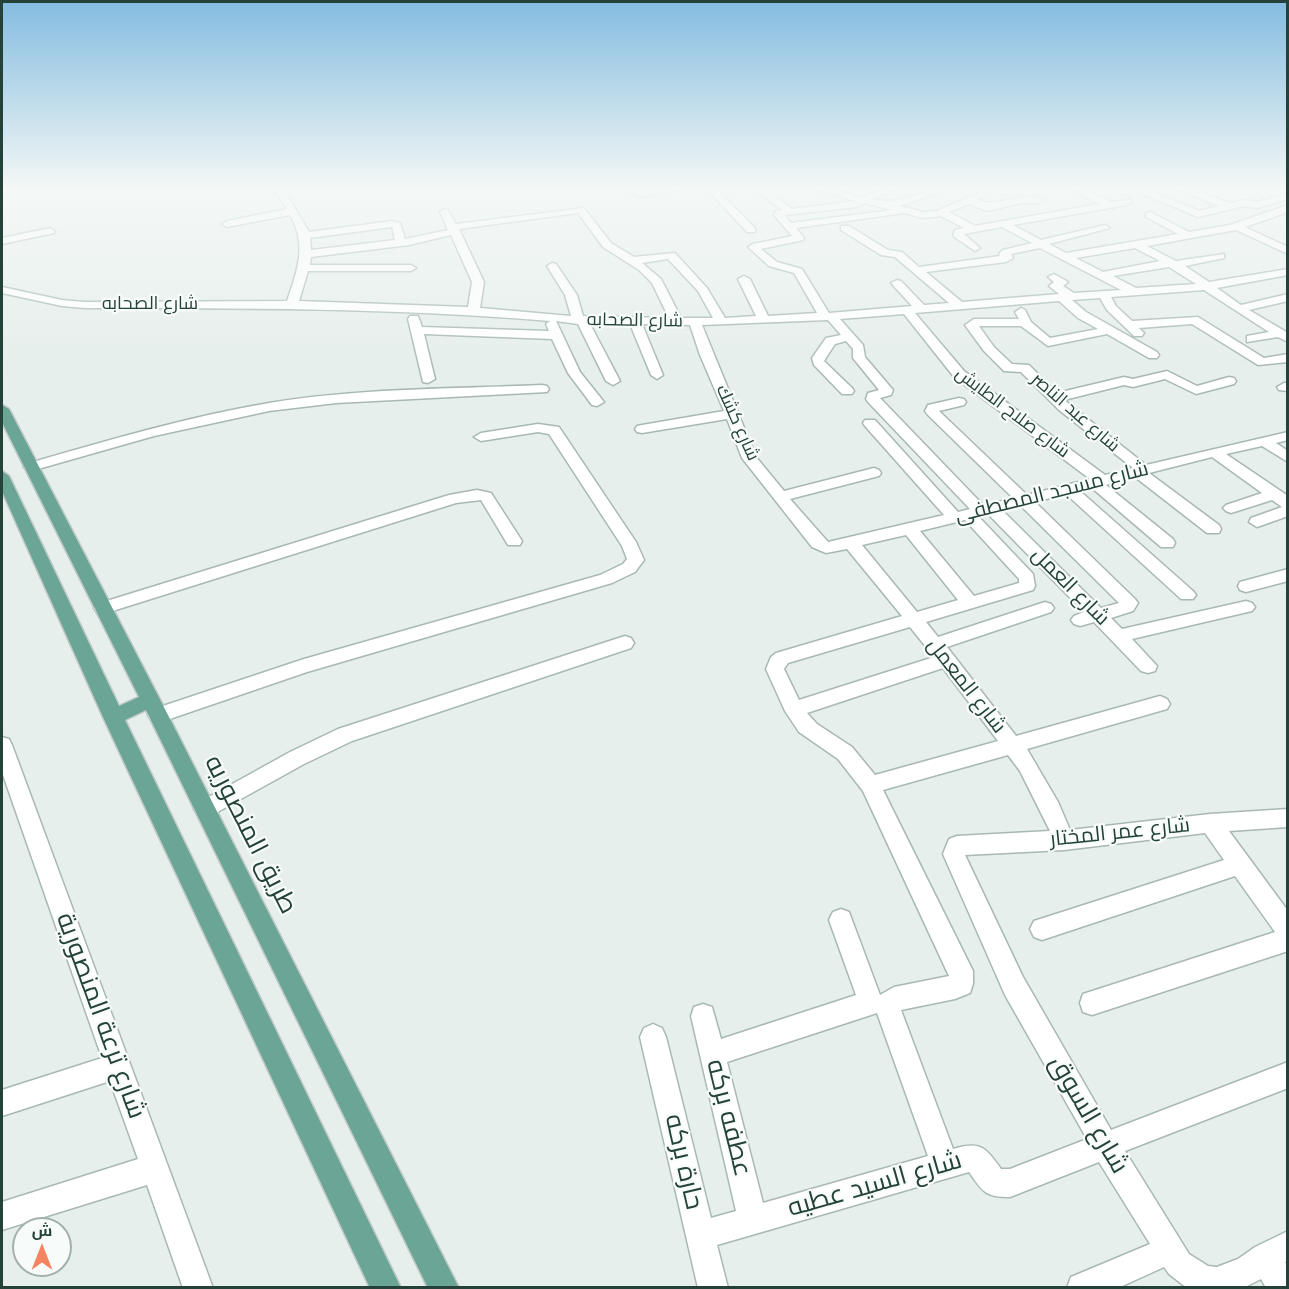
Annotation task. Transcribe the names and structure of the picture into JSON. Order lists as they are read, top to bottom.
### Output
{
  "streets": {
    "main road": ["طريق المنصوريه"],
    "street": [
      "شارع الصحابه",
      "شارع صلاح الطايش",
      "شارع عبد الناصر",
      "شارع كشك",
      "شارع مسجد المصطفى",
      "شارع العمل",
      "شارع المعمل",
      "شارع عمر المختار",
      "شارع ترعة المنصورية",
      "شارع السوق",
      "عطفه بركه",
      "حارة بركه",
      "شارع السيد عطيه"
    ]
  },
  "crossings": [
    ["شارع الصحابه", "شارع صلاح الطايش"],
    ["شارع الصحابه", "شارع كشك"],
    ["شارع صلاح الطايش", "شارع مسجد المصطفى"],
    ["شارع عبد الناصر", "شارع مسجد المصطفى"],
    ["شارع كشك", "شارع مسجد المصطفى"],
    ["شارع مسجد المصطفى", "شارع العمل"],
    ["شارع مسجد المصطفى", "شارع المعمل"],
    ["شارع المعمل", "شارع عمر المختار"],
    ["شارع عمر المختار", "شارع السوق"],
    ["شارع السوق", "شارع السيد عطيه"],
    ["عطفه بركه", "شارع السيد عطيه"],
    ["حارة بركه", "شارع السيد عطيه"]
  ],
  "north": "top"
}
